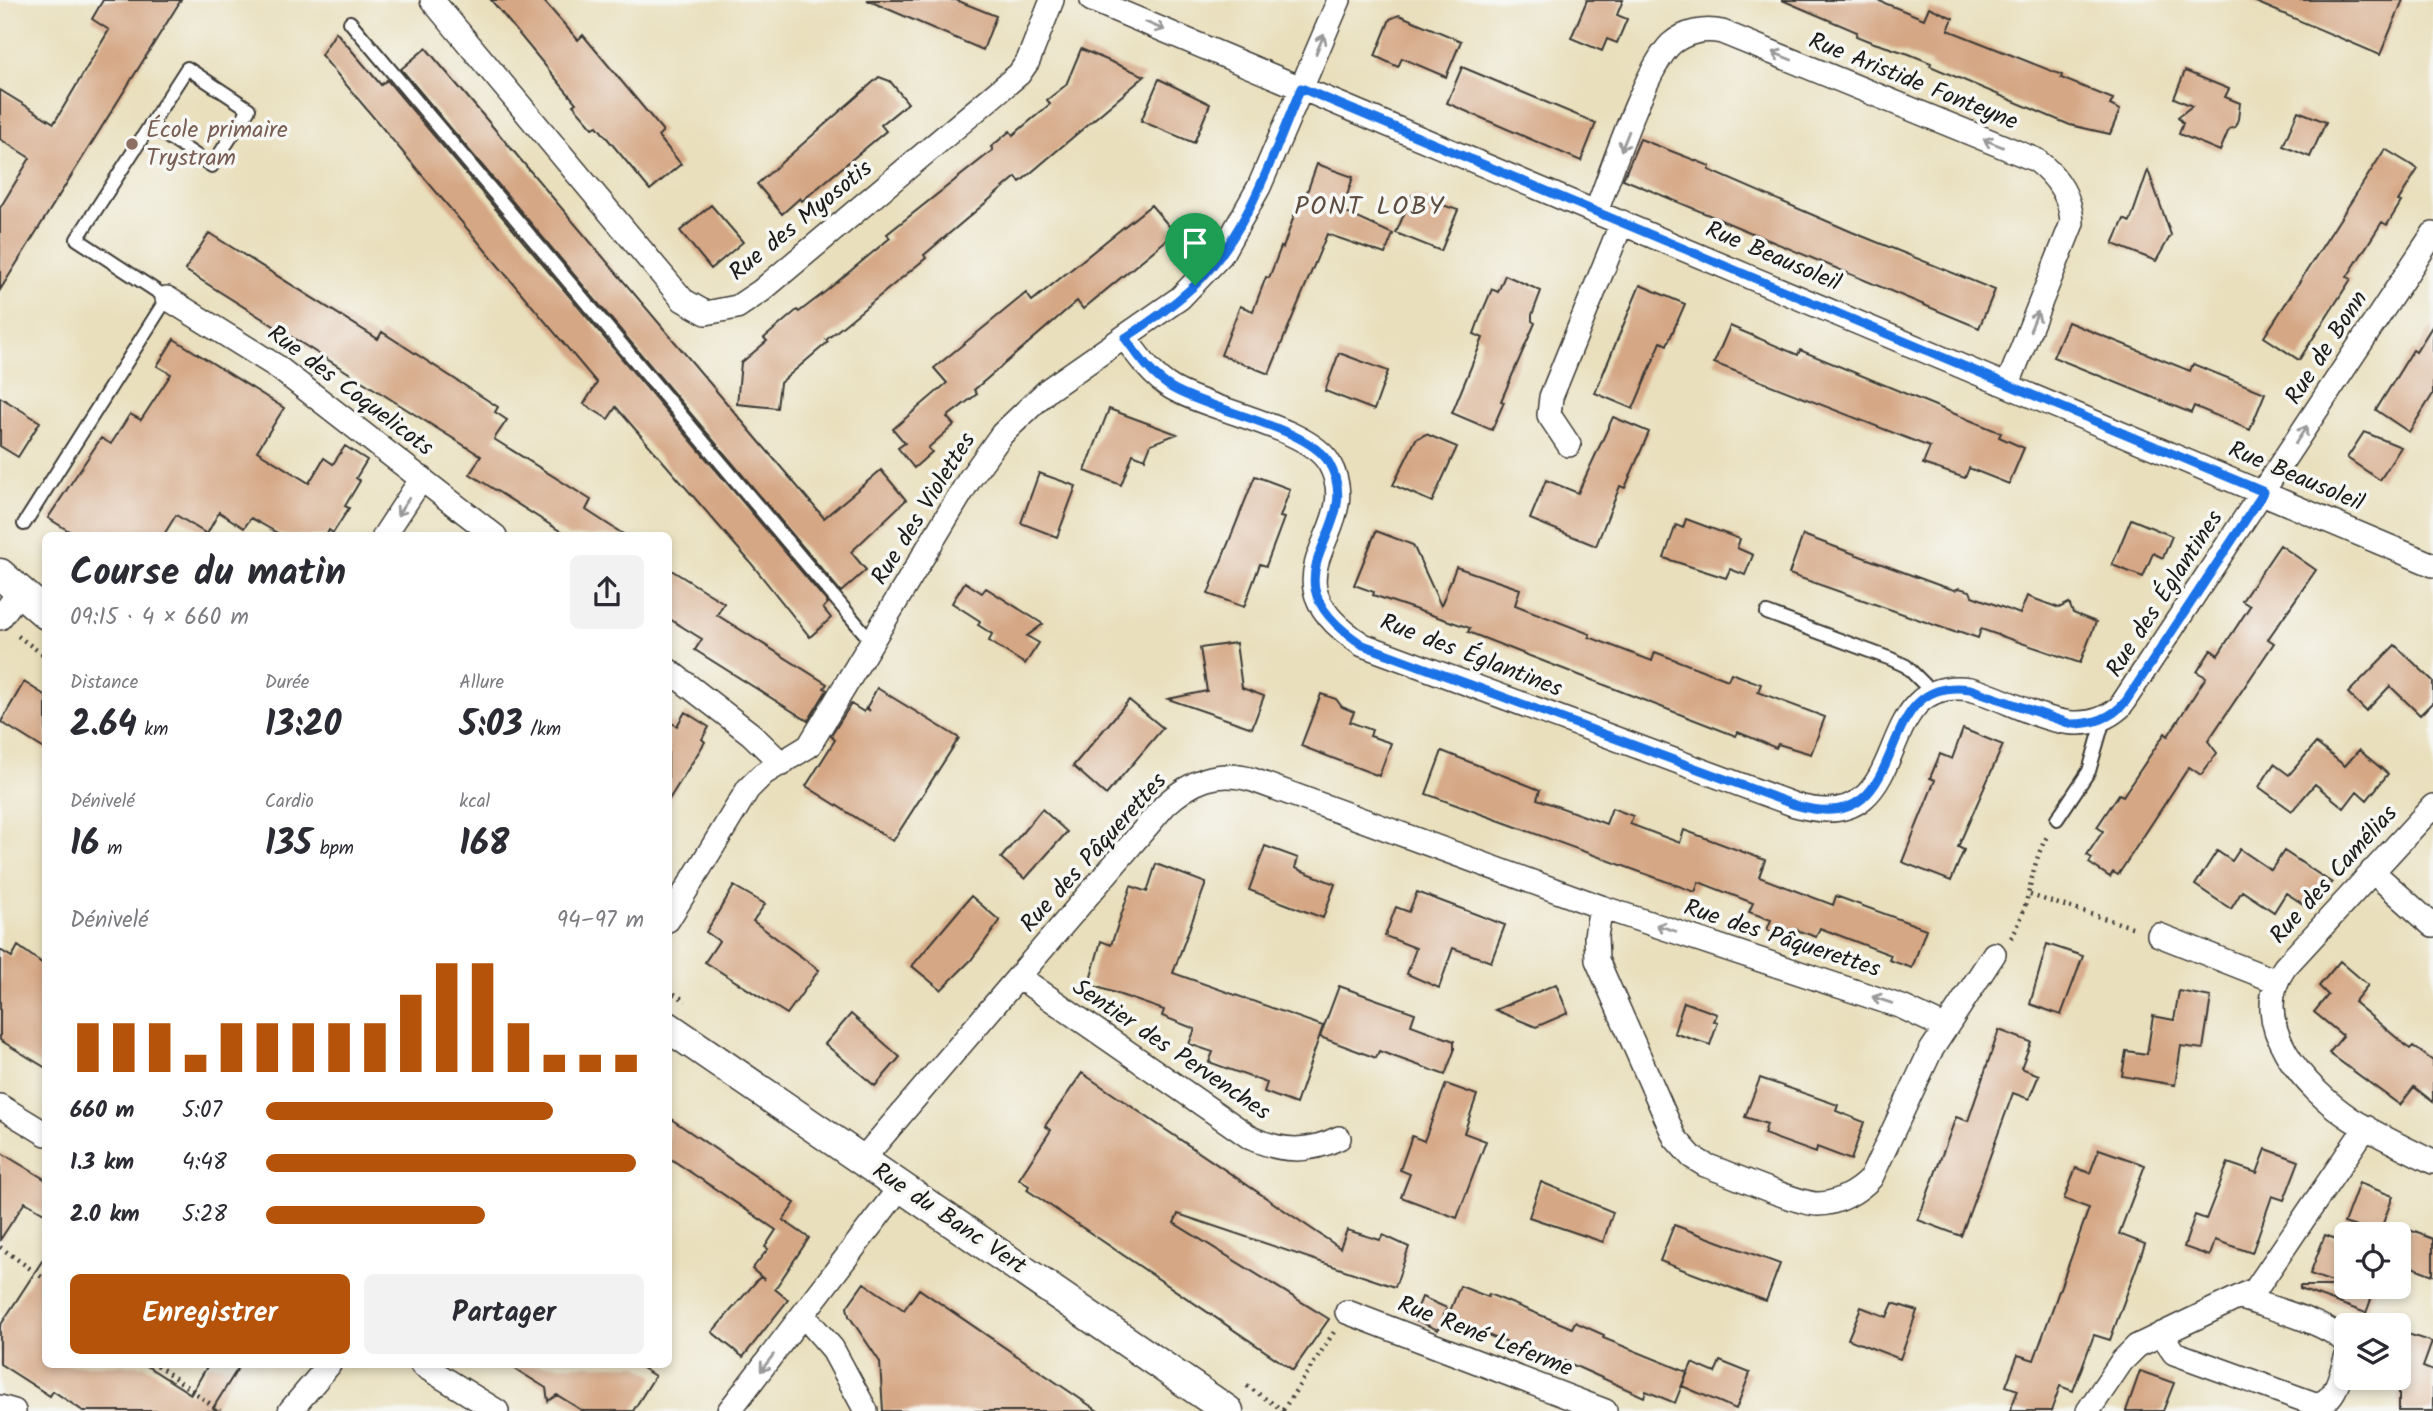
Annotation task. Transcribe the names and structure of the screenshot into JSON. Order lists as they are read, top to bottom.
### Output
{
  "streets": {
    "street": [
      "Rue Aristide Fonteyne",
      "Rue des Myosotis",
      "Rue Beausoleil",
      "Rue de Bonn",
      "Rue des Coquelicots",
      "Rue des Violettes",
      "Rue des Églantines",
      "Rue des Pâquerettes",
      "Rue des Camélias",
      "Sentier des Pervenches",
      "Rue du Banc Vert",
      "Rue René Leferme"
    ]
  },
  "crossings": [
    ["Rue Aristide Fonteyne", "Rue Beausoleil"],
    ["Rue Beausoleil", "Rue de Bonn"],
    ["Rue Beausoleil", "Rue des Violettes"],
    ["Rue Beausoleil", "Rue des Églantines"],
    ["Rue de Bonn", "Rue des Églantines"],
    ["Rue des Violettes", "Rue des Églantines"],
    ["Rue des Pâquerettes", "Sentier des Pervenches"],
    ["Rue des Pâquerettes", "Rue du Banc Vert"]
  ],
  "one_way": ["Rue de Bonn"],
  "districts": ["PONT LOBY"],
  "places": ["École primaire Trystram"],
  "page": {
    "heading": ["Course du matin", "09:15 · 4 × 660 m"],
    "stats": [
      ["Distance", "2.64 km"],
      ["Durée", "13:20"],
      ["Allure", "5:03 /km"],
      ["Dénivelé", "16 m"],
      ["Cardio", "135 bpm"],
      ["kcal", "168"]
    ],
    "chart": ["Dénivelé", "94–97 m"],
    "list": [
      {
        "name": "660 m",
        "note": "5:07"
      },
      {
        "name": "1.3 km",
        "note": "4:48"
      },
      {
        "name": "2.0 km",
        "note": "5:28"
      }
    ],
    "buttons": ["Enregistrer", "Partager"]
  }
}
